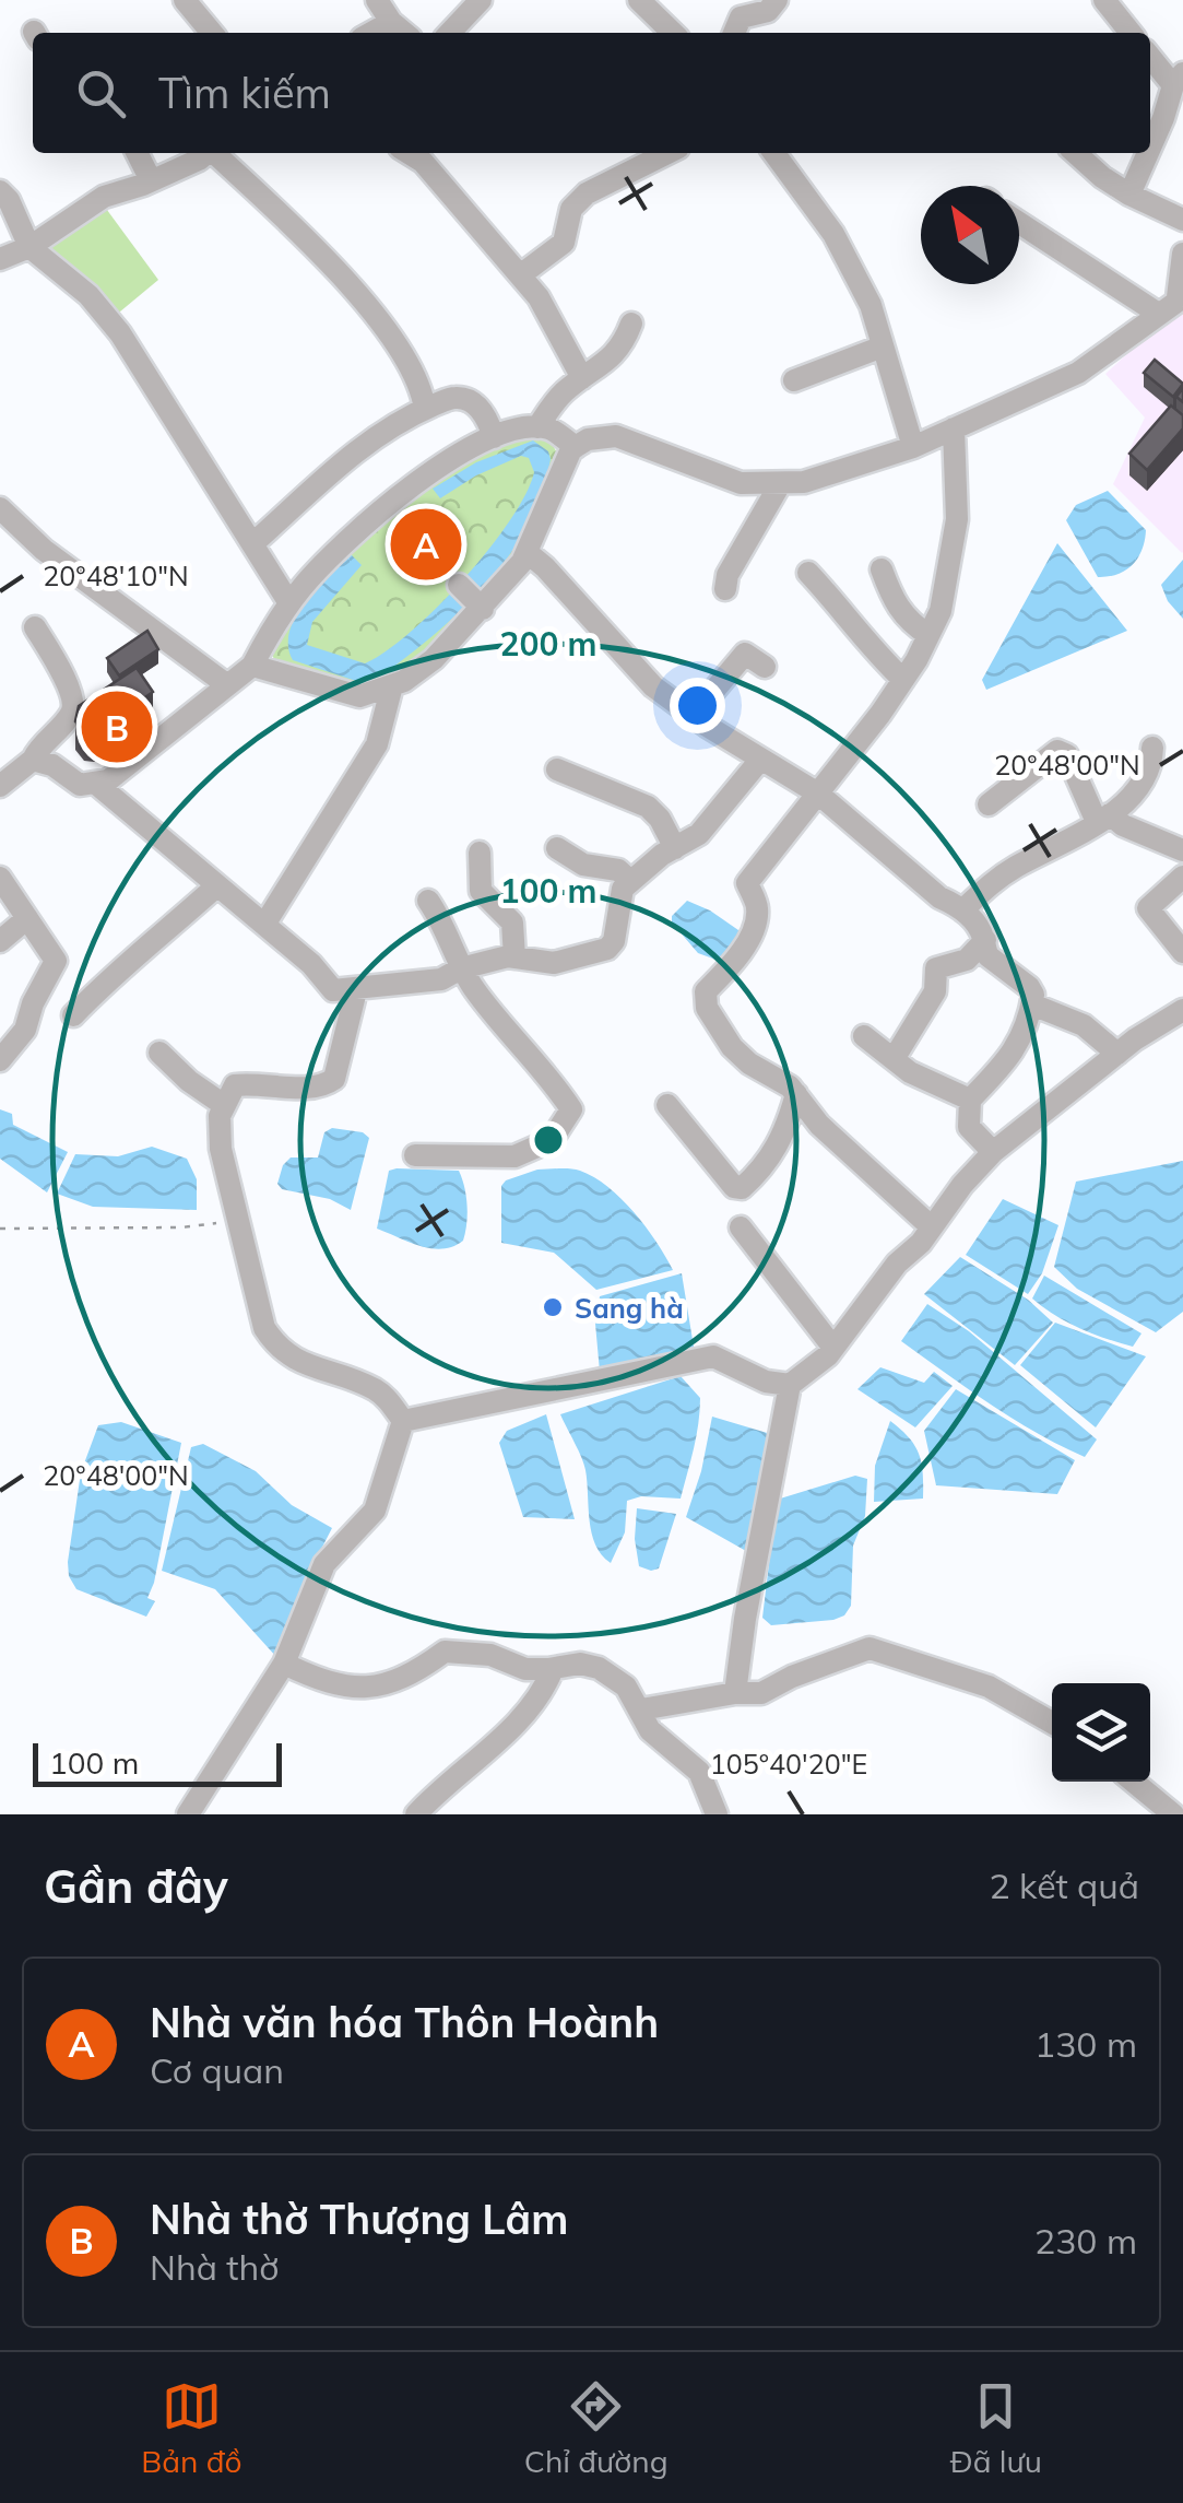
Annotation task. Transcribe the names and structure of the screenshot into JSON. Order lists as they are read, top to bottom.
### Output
{
  "places": ["Sang hà"],
  "scale_bar": "100 m",
  "north": "top left",
  "page": {
    "search": "Tìm kiếm",
    "pins": ["A", "B"],
    "scale": "100 m",
    "heading": ["Gần đây", "2 kết quả"],
    "list": [
      {
        "mark": "A",
        "name": "Nhà văn hóa Thôn Hoành",
        "note": "Cơ quan",
        "value": "130 m"
      },
      {
        "mark": "B",
        "name": "Nhà thờ Thượng Lâm",
        "note": "Nhà thờ",
        "value": "230 m"
      }
    ],
    "nav": ["Bản đồ", "Chỉ đường", "Đã lưu"]
  },
  "coordinates": ["20°48'10\"N", "20°48'00\"N", "105°40'20\"E"],
  "rings": ["200 m", "100 m"]
}
